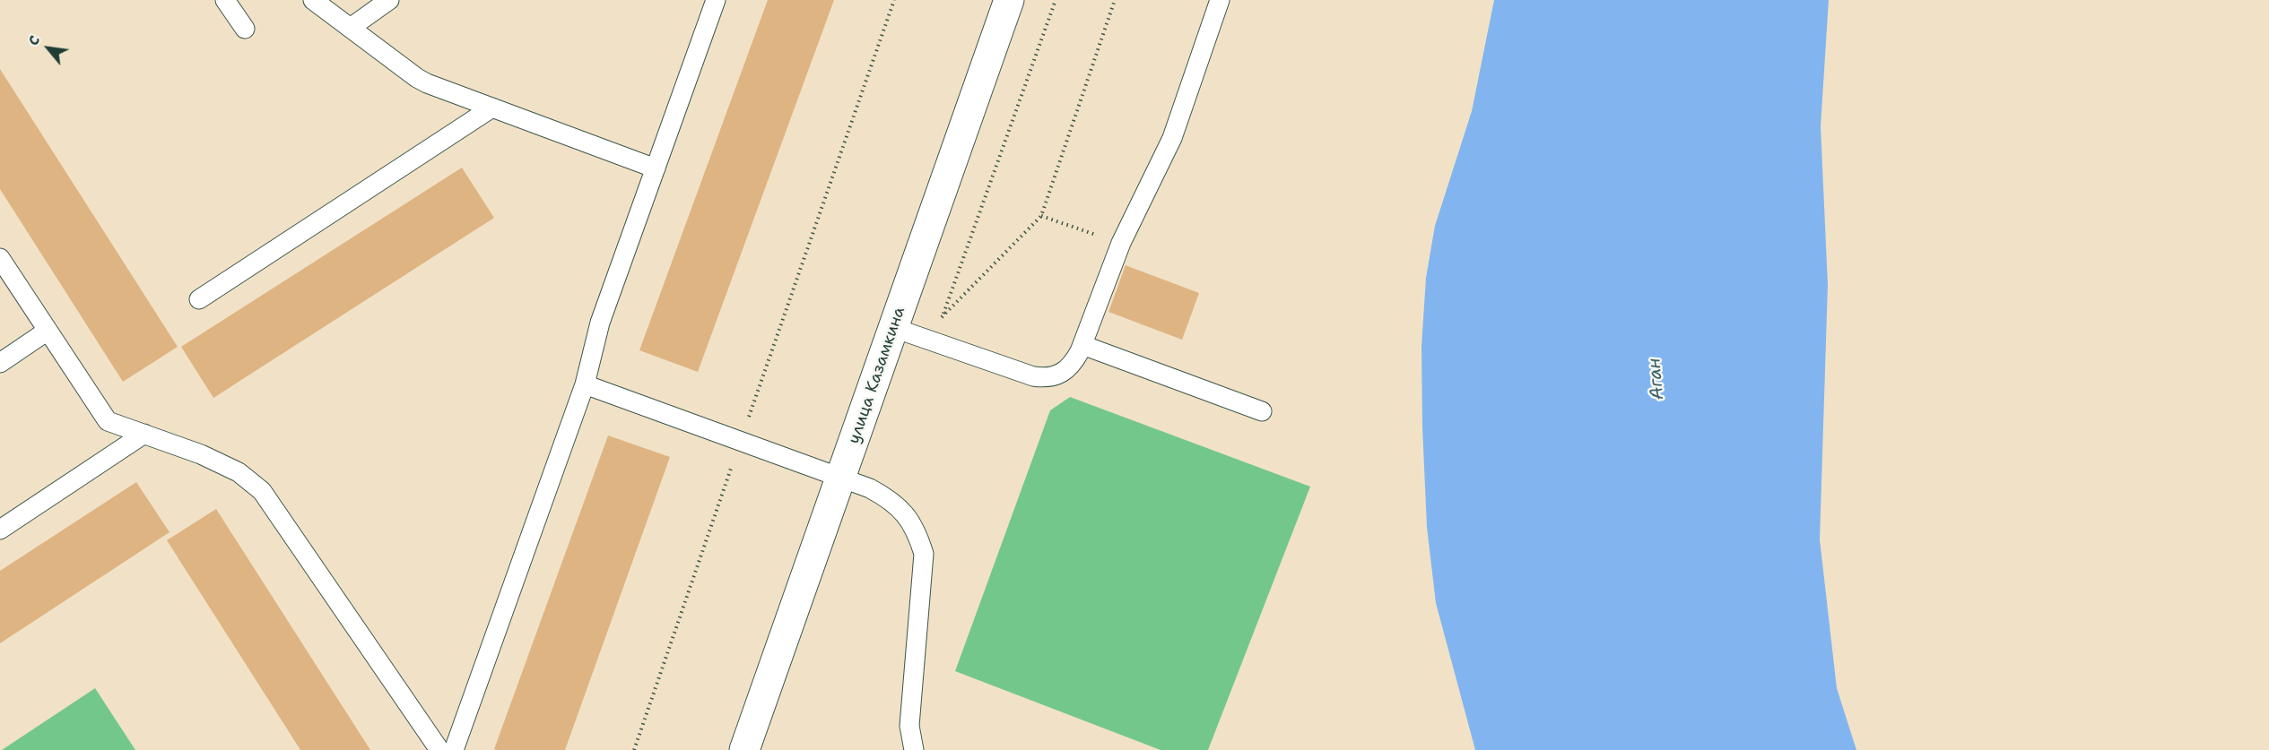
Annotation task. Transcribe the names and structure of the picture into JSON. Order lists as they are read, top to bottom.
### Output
{
  "streets": {
    "main road": ["улица Казамкина"]
  },
  "water": ["Аган"],
  "north": "top left"
}
